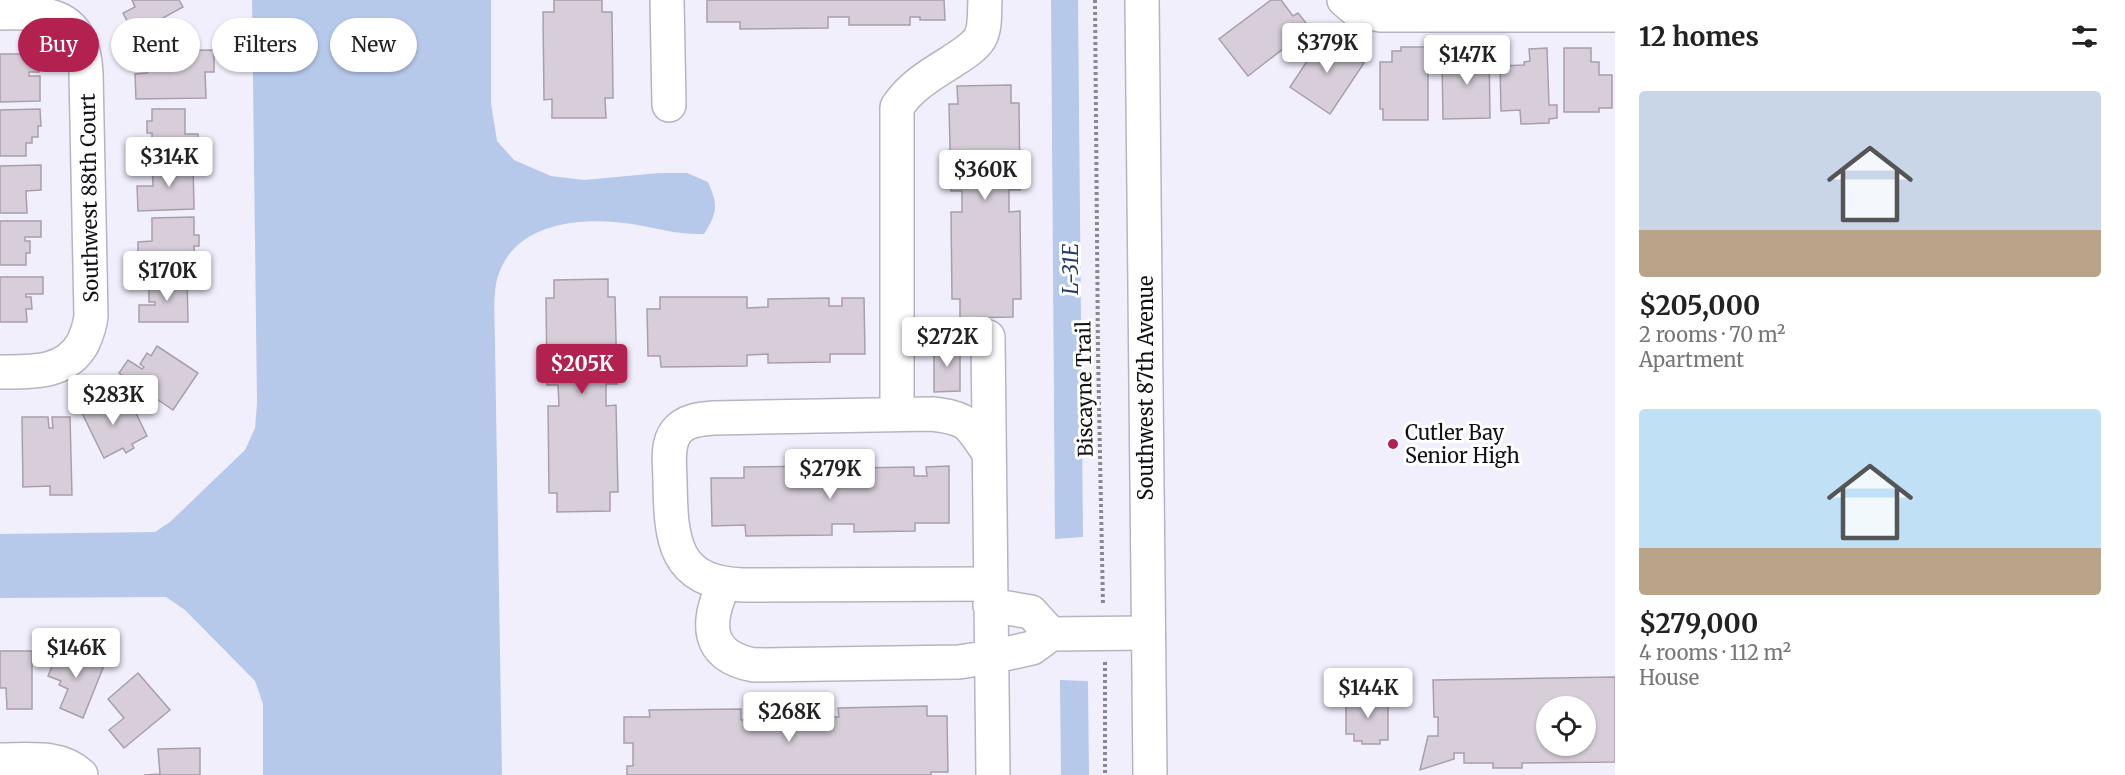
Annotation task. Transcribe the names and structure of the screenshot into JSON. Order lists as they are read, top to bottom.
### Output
{
  "streets": {
    "street": ["Southwest 88th Court", "Southwest 87th Avenue"],
    "path": ["Biscayne Trail"]
  },
  "water": ["L-31E"],
  "places": ["Cutler Bay Senior High"],
  "page": {
    "heading": "12 homes",
    "chip": [
      "Buy",
      "Rent",
      "Filters",
      "New"
    ],
    "price": [
      "$379K",
      "$147K",
      "$314K",
      "$360K",
      "$170K",
      "$272K",
      "$205K",
      "$283K",
      "$279K",
      "$146K",
      "$144K",
      "$268K"
    ],
    "list": [
      {
        "name": "$205,000",
        "note": "2 rooms · 70 m² · Apartment"
      },
      {
        "name": "$279,000",
        "note": "4 rooms · 112 m² · House"
      }
    ]
  }
}
